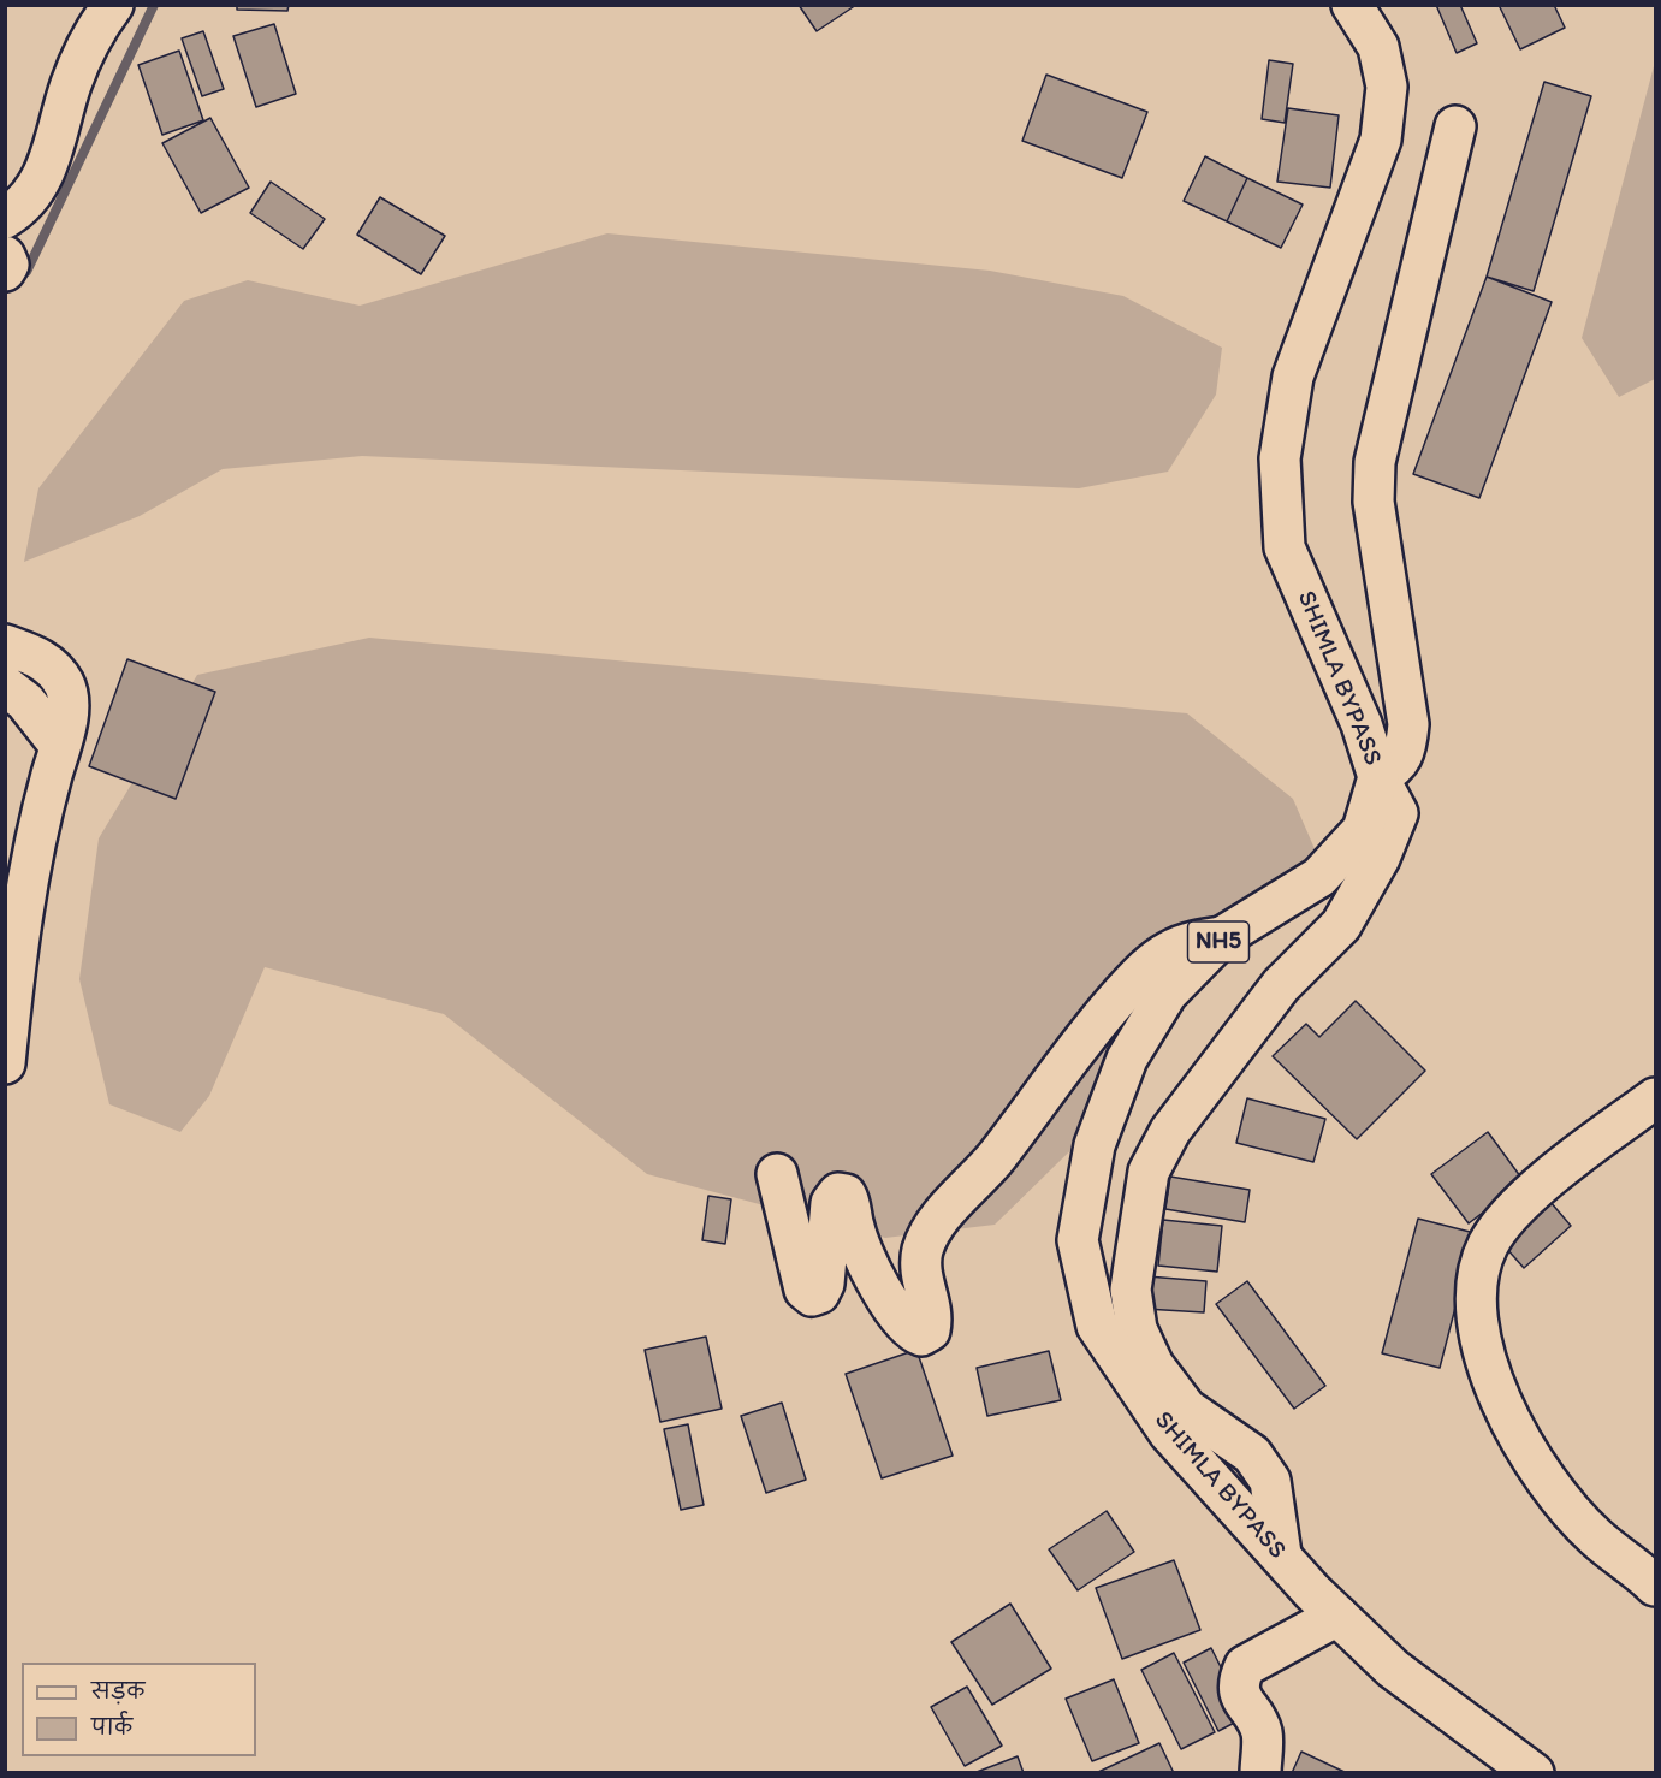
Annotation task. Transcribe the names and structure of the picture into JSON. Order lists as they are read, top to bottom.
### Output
{
  "streets": {
    "main road": ["SHIMLA BYPASS", "NH5"]
  },
  "legend": ["सड़क", "पार्क"]
}
